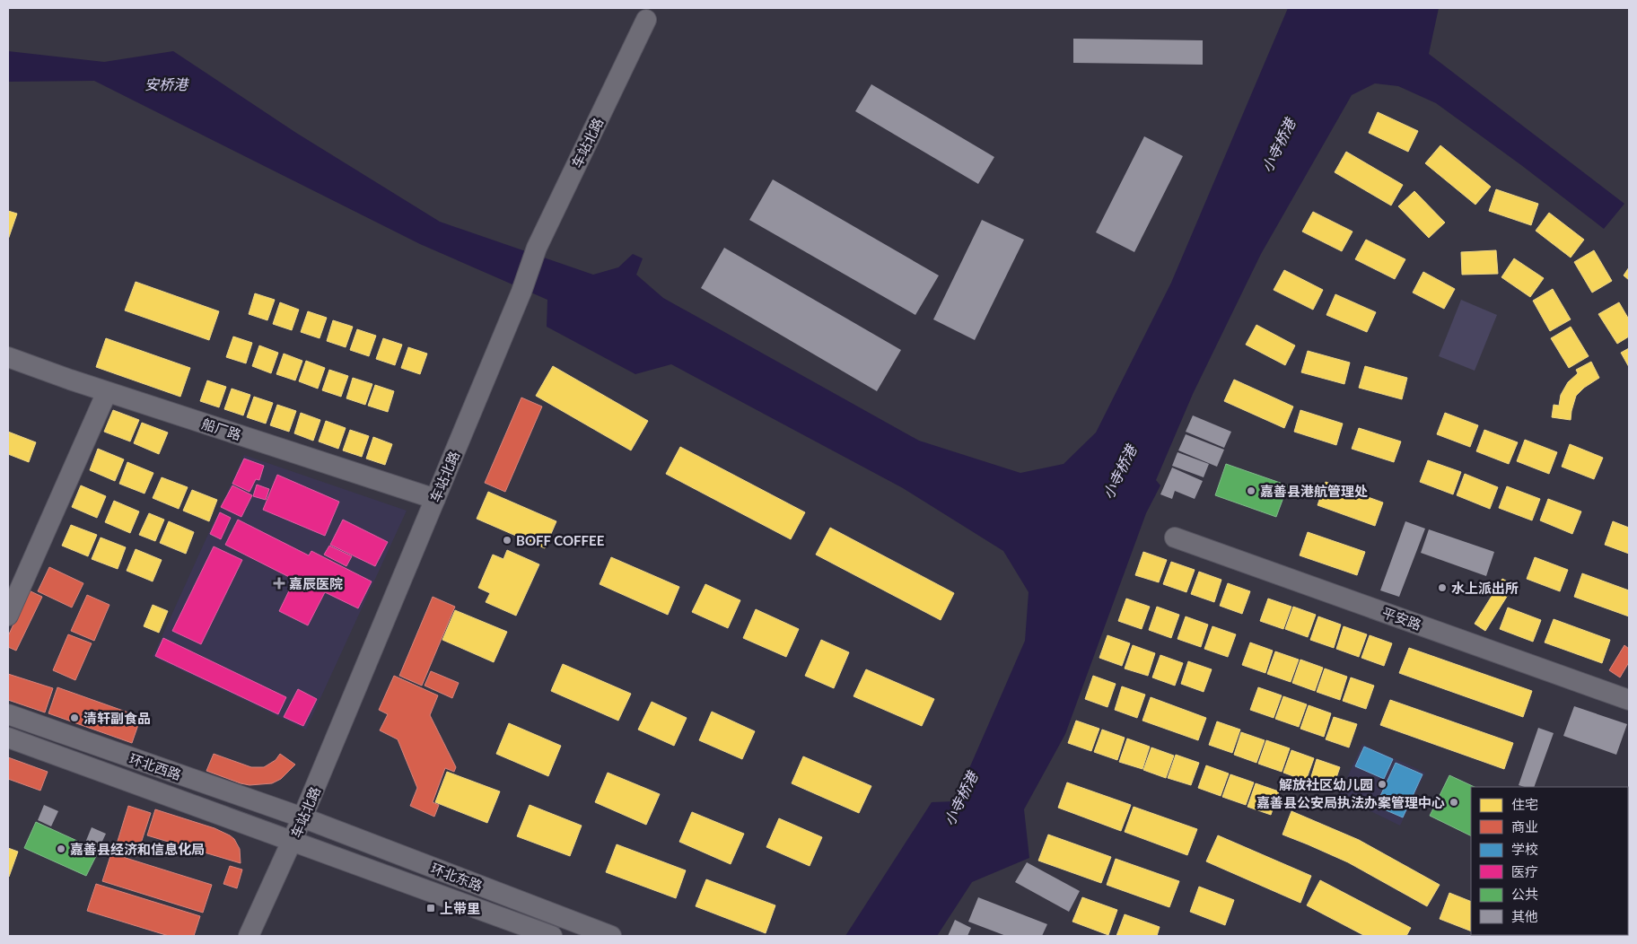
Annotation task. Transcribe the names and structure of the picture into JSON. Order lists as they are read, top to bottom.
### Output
{
  "streets": {
    "street": [
      "车站北路",
      "船厂路",
      "平安路",
      "环北西路",
      "环北东路"
    ]
  },
  "crossings": [
    ["车站北路", "船厂路"],
    ["车站北路", "环北西路"],
    ["车站北路", "环北东路"],
    ["环北西路", "环北东路"]
  ],
  "water": ["安桥港", "小寺桥港"],
  "places": {
    "other": [
      "嘉善县港航管理处",
      "BOFF COFFEE",
      "水上派出所",
      "清轩副食品",
      "解放社区幼儿园",
      "嘉善县公安局执法办案管理中心",
      "嘉善县经济和信息化局"
    ],
    "health": ["嘉辰医院"],
    "transit": ["上带里"]
  },
  "legend": [
    "住宅",
    "商业",
    "学校",
    "医疗",
    "公共",
    "其他"
  ]
}
